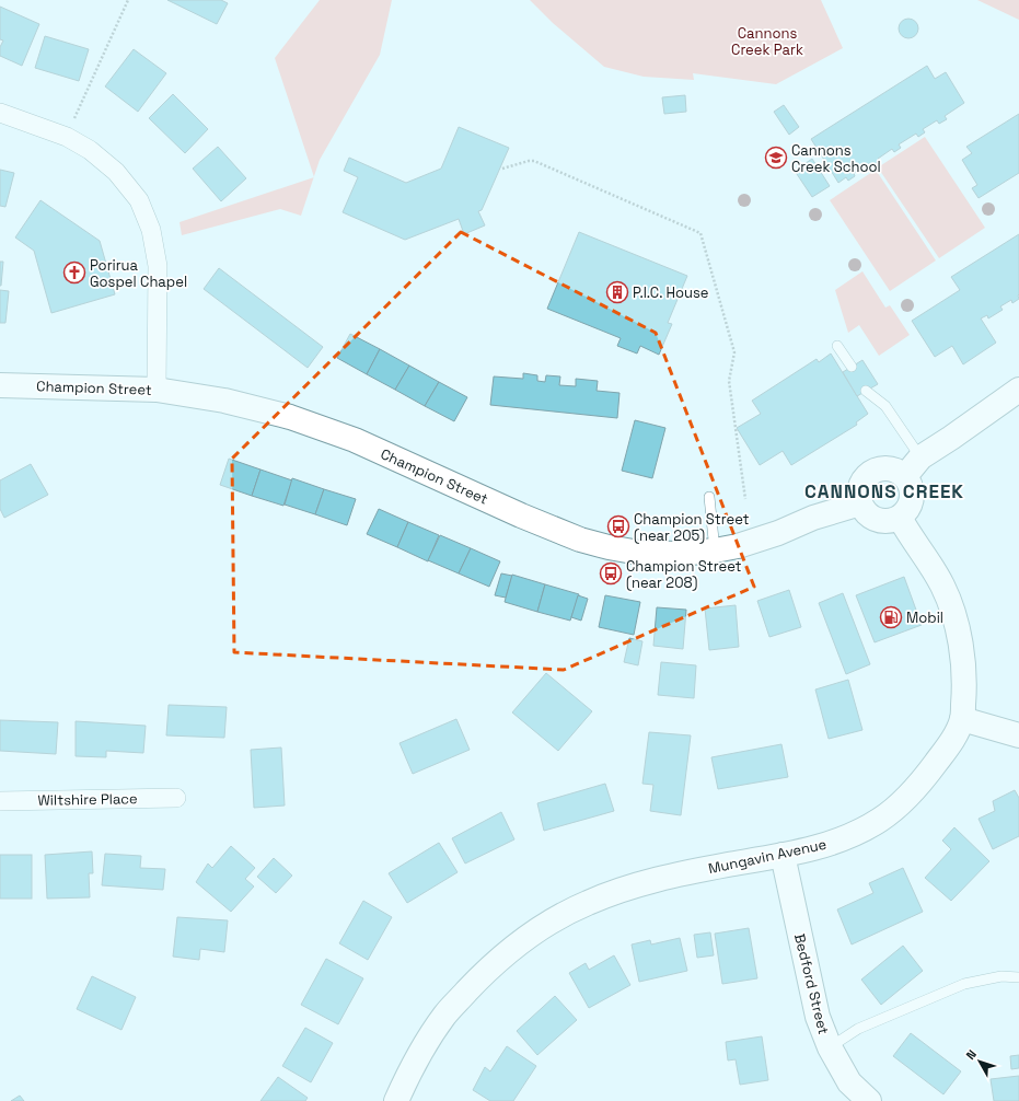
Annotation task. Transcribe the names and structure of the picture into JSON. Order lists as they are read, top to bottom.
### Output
{
  "streets": {
    "main road": ["Champion Street", "Mungavin Avenue", "Bedford Street"],
    "street": ["Wiltshire Place"]
  },
  "crossings": [
    ["Champion Street", "Mungavin Avenue"],
    ["Mungavin Avenue", "Bedford Street"]
  ],
  "districts": ["CANNONS CREEK"],
  "parks": ["Cannons Creek Park"],
  "places": {
    "school or university": ["Cannons Creek School"],
    "church": ["Porirua Gospel Chapel"],
    "building": ["P.I.C. House"],
    "bus stop": ["Champion Street (near 205)", "Champion Street (near 208)"],
    "fuel station": ["Mobil"]
  },
  "north": "top left"
}
